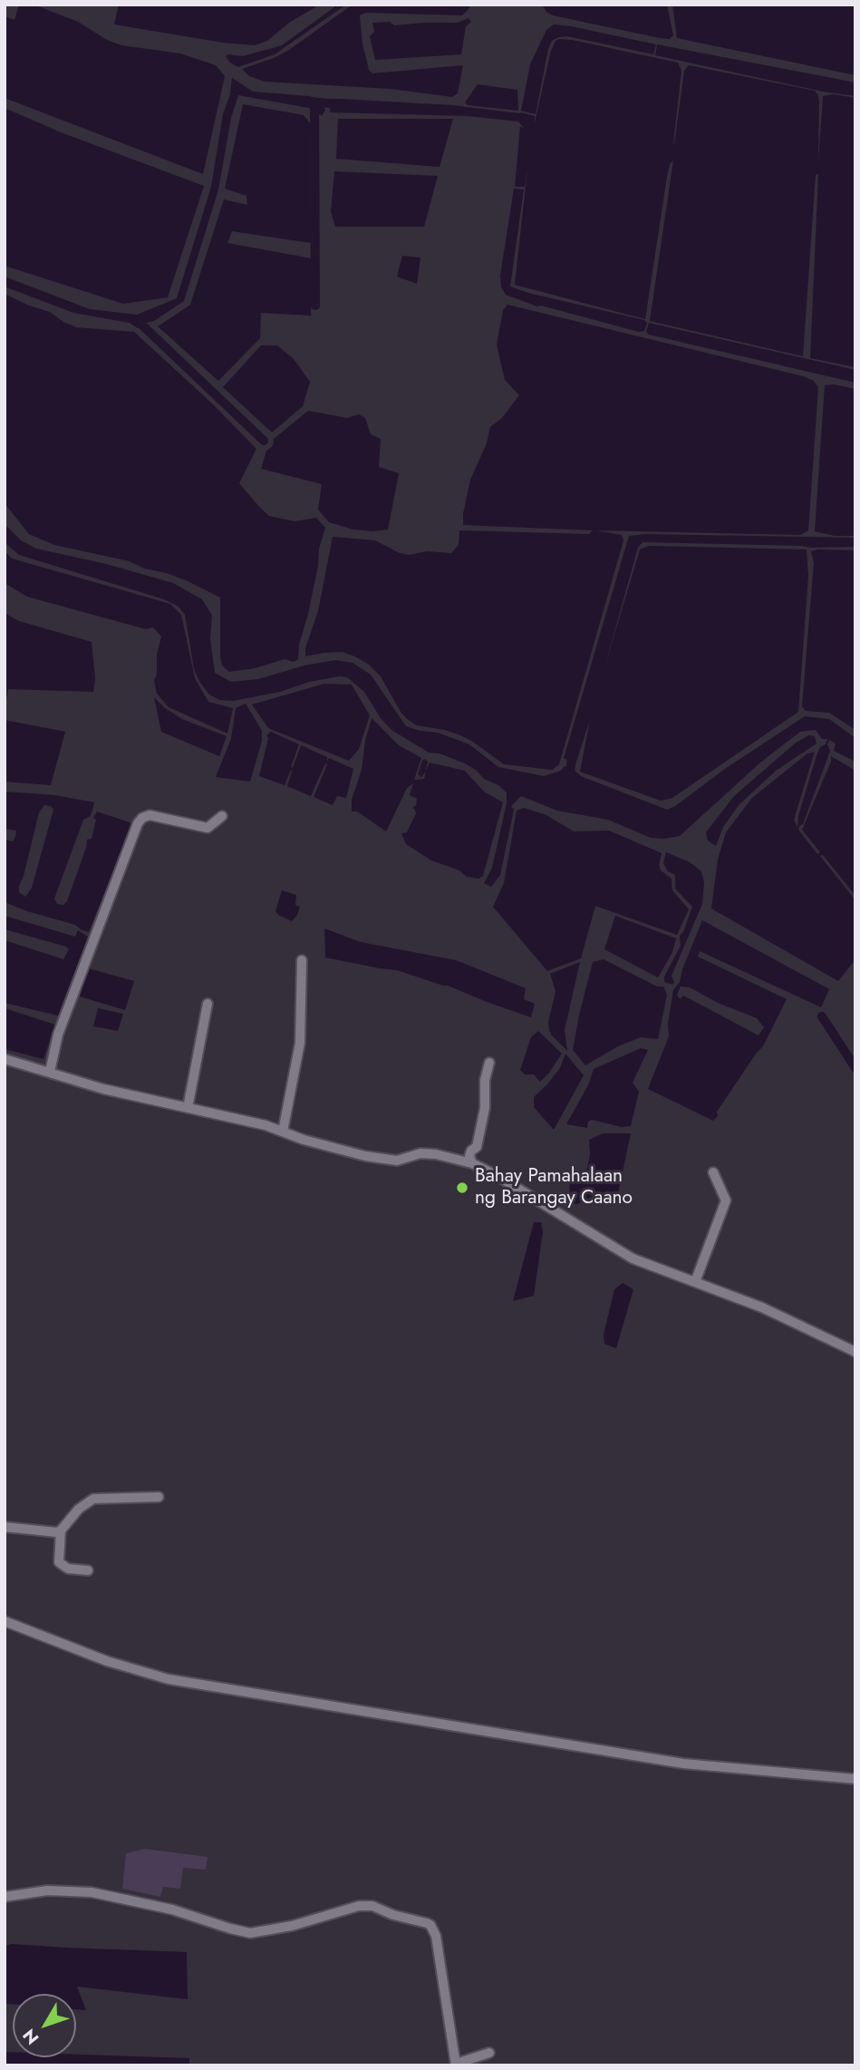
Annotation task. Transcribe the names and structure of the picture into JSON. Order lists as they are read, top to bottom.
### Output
{
  "places": ["Bahay Pamahalaan ng Barangay Caano"],
  "north": "bottom left"
}
